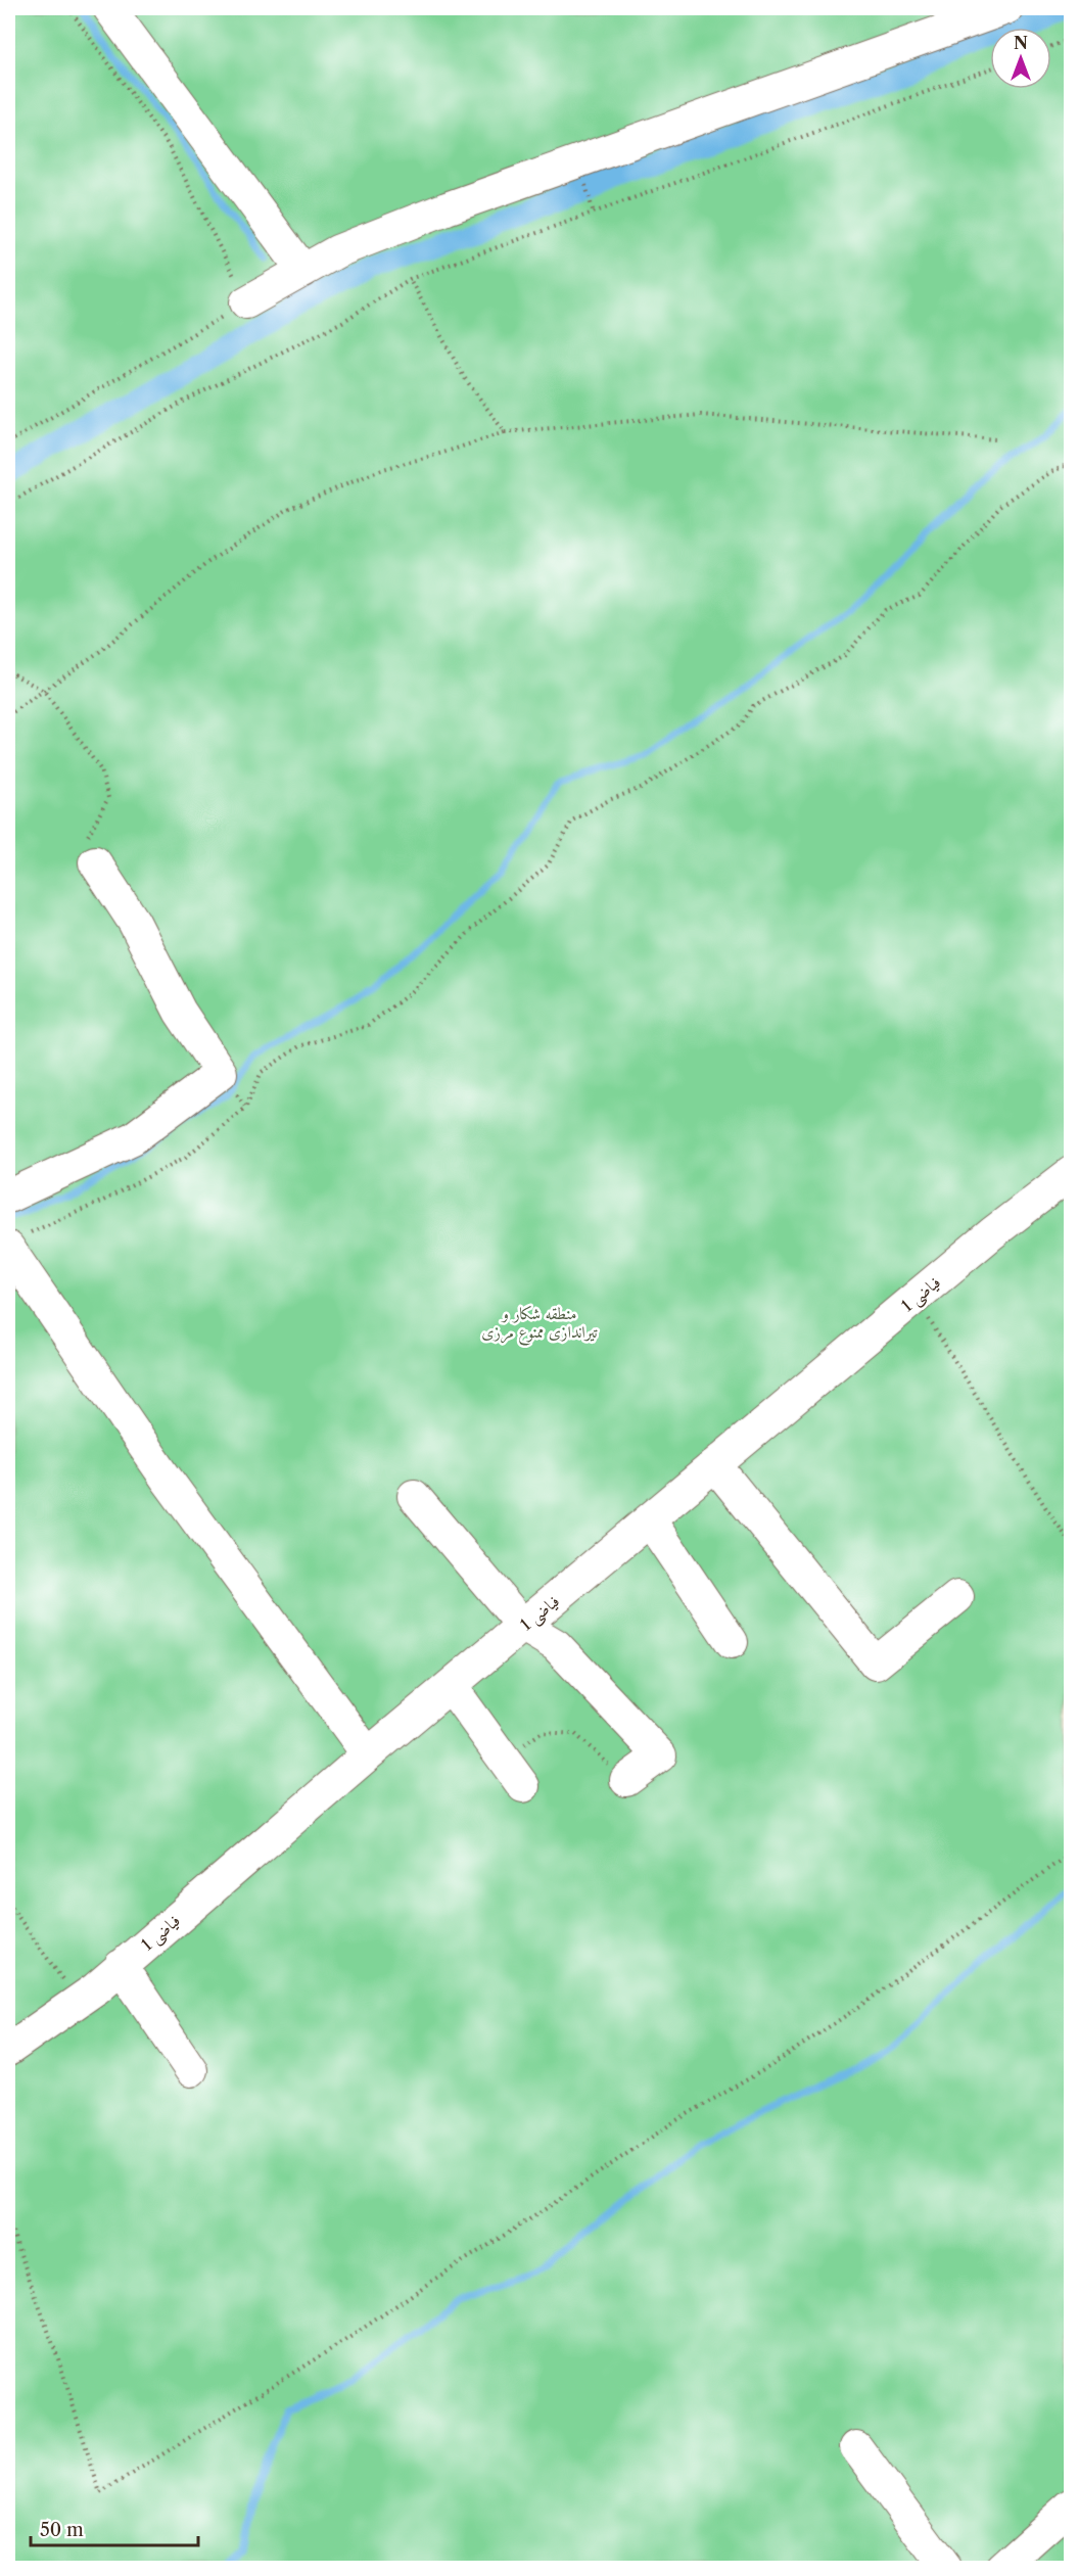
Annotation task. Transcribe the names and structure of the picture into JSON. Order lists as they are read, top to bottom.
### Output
{
  "streets": {
    "street": ["فیاضی 1"]
  },
  "parks": ["منطقه شکار و تیراندازی ممنوع مرزی"],
  "scale_bar": "50 m",
  "north": "top"
}
